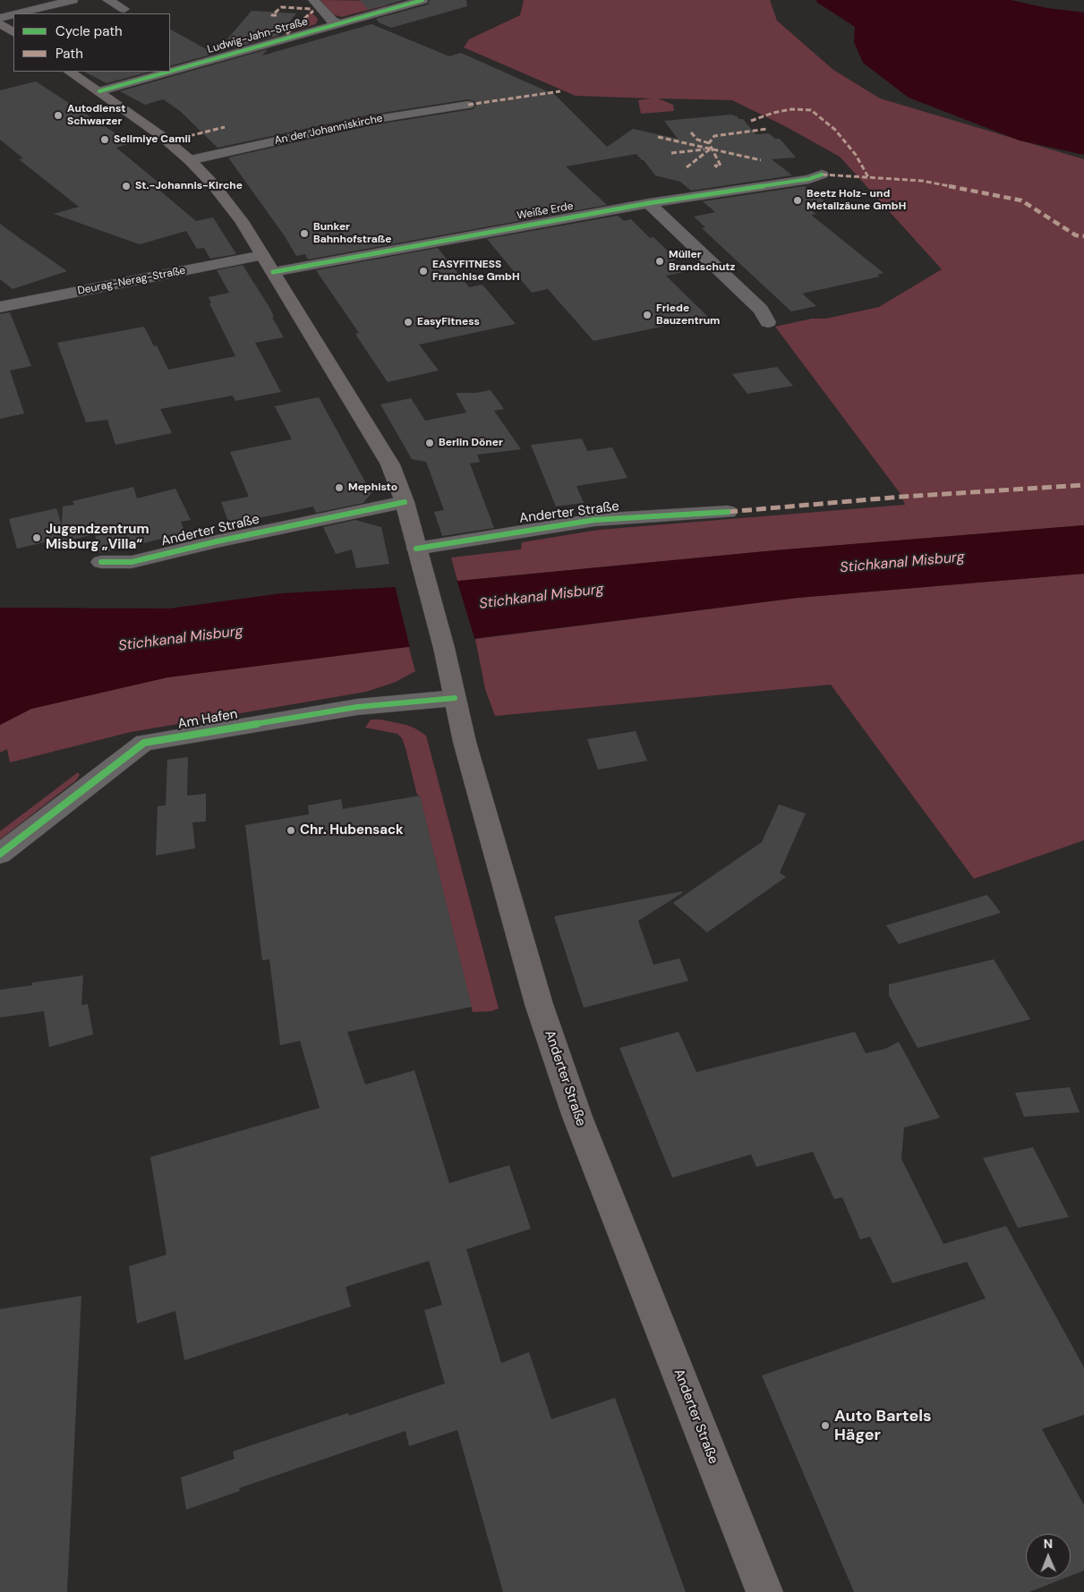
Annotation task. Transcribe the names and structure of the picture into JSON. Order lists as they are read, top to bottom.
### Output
{
  "streets": {
    "main road": ["Anderter Straße"],
    "street": [
      "Ludwig-Jahn-Straße",
      "An der Johanniskirche",
      "Weiße Erde",
      "Deurag-Nerag-Straße",
      "Am Hafen"
    ]
  },
  "crossings": [
    ["Ludwig-Jahn-Straße", "Anderter Straße"],
    ["An der Johanniskirche", "Anderter Straße"],
    ["Weiße Erde", "Anderter Straße"],
    ["Deurag-Nerag-Straße", "Anderter Straße"],
    ["Anderter Straße", "Am Hafen"]
  ],
  "water": ["Stichkanal Misburg"],
  "places": [
    "Autodienst Schwarzer",
    "Selimiye Camii",
    "St.-Johannis-Kirche",
    "Beetz Holz- und Metallzäune GmbH",
    "Bunker Bahnhofstraße",
    "Müller Brandschutz",
    "EASYFITNESS Franchise GmbH",
    "Friede Bauzentrum",
    "EasyFitness",
    "Berlin Döner",
    "Mephisto",
    "Jugendzentrum Misburg „Villa“",
    "Chr. Hubensack",
    "Auto Bartels Häger"
  ],
  "legend": ["Cycle path", "Path"],
  "north": "top"
}
